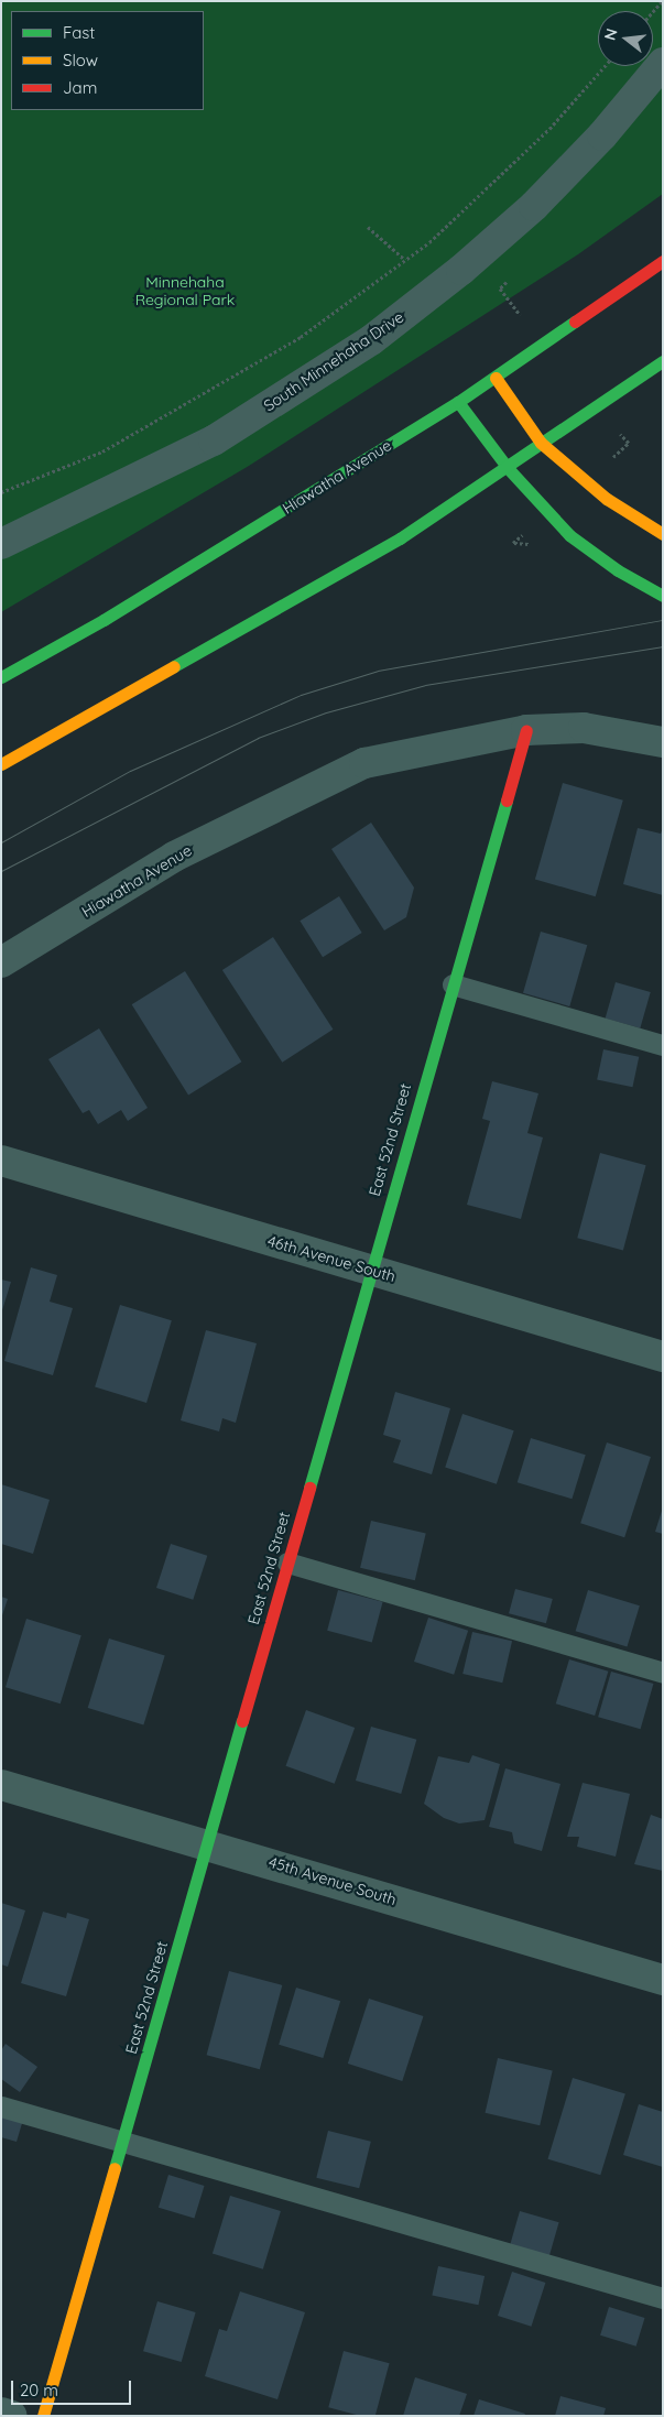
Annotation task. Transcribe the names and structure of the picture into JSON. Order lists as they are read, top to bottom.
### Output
{
  "streets": {
    "main road": ["Hiawatha Avenue", "East 52nd Street"],
    "street": ["South Minnehaha Drive", "46th Avenue South", "45th Avenue South"]
  },
  "crossings": [
    ["Hiawatha Avenue", "East 52nd Street"],
    ["East 52nd Street", "46th Avenue South"],
    ["East 52nd Street", "45th Avenue South"]
  ],
  "parks": ["Minnehaha Regional Park"],
  "legend": ["Fast", "Slow", "Jam"],
  "scale_bar": "20 m",
  "north": "left"
}
